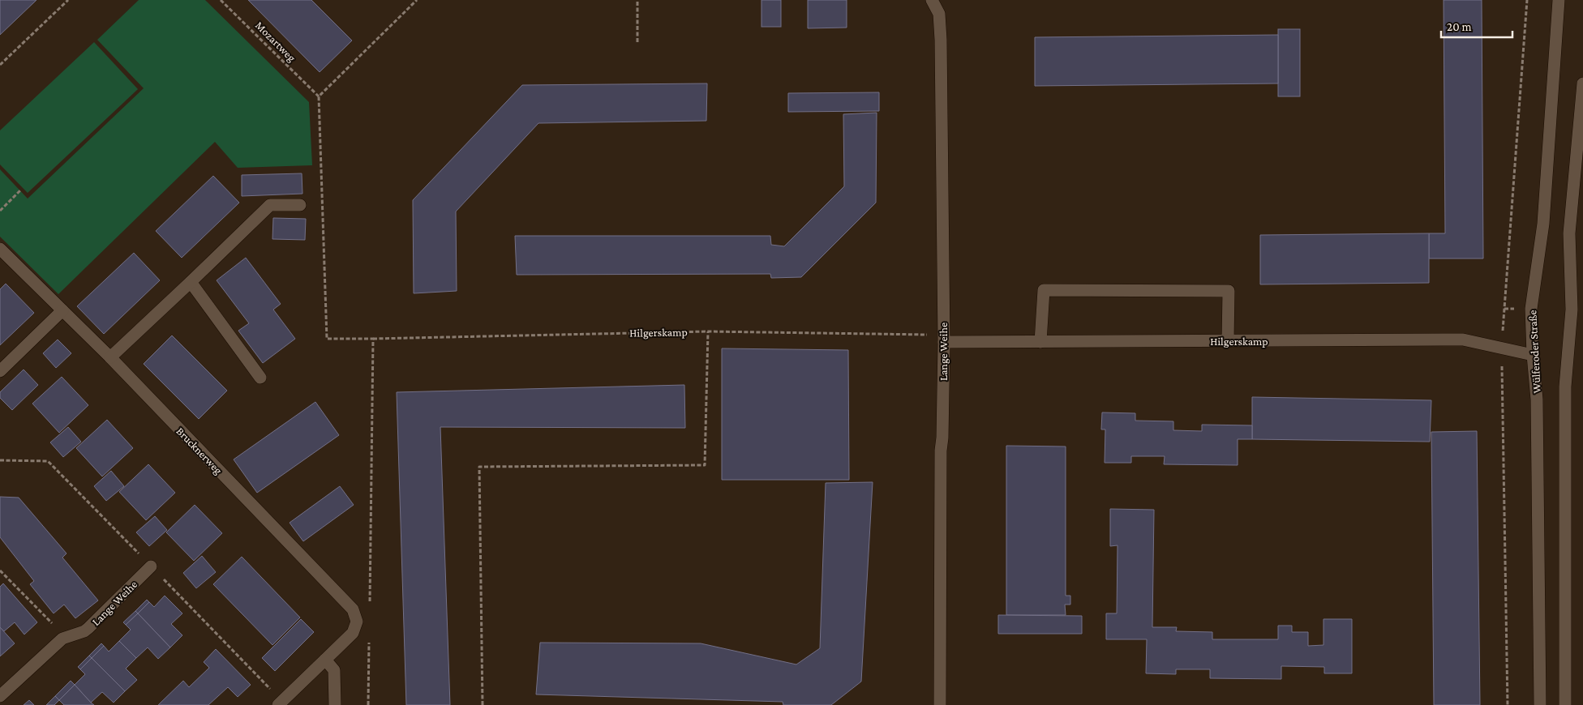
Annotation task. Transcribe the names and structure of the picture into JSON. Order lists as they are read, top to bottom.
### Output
{
  "streets": {
    "street": [
      "Hilgerskamp",
      "Lange Weihe",
      "Wülferoder Straße",
      "Brucknerweg"
    ],
    "path": ["Mozartweg"]
  },
  "crossings": [
    ["Mozartweg", "Hilgerskamp"],
    ["Hilgerskamp", "Lange Weihe"],
    ["Hilgerskamp", "Wülferoder Straße"]
  ],
  "scale_bar": "20 m"
}
